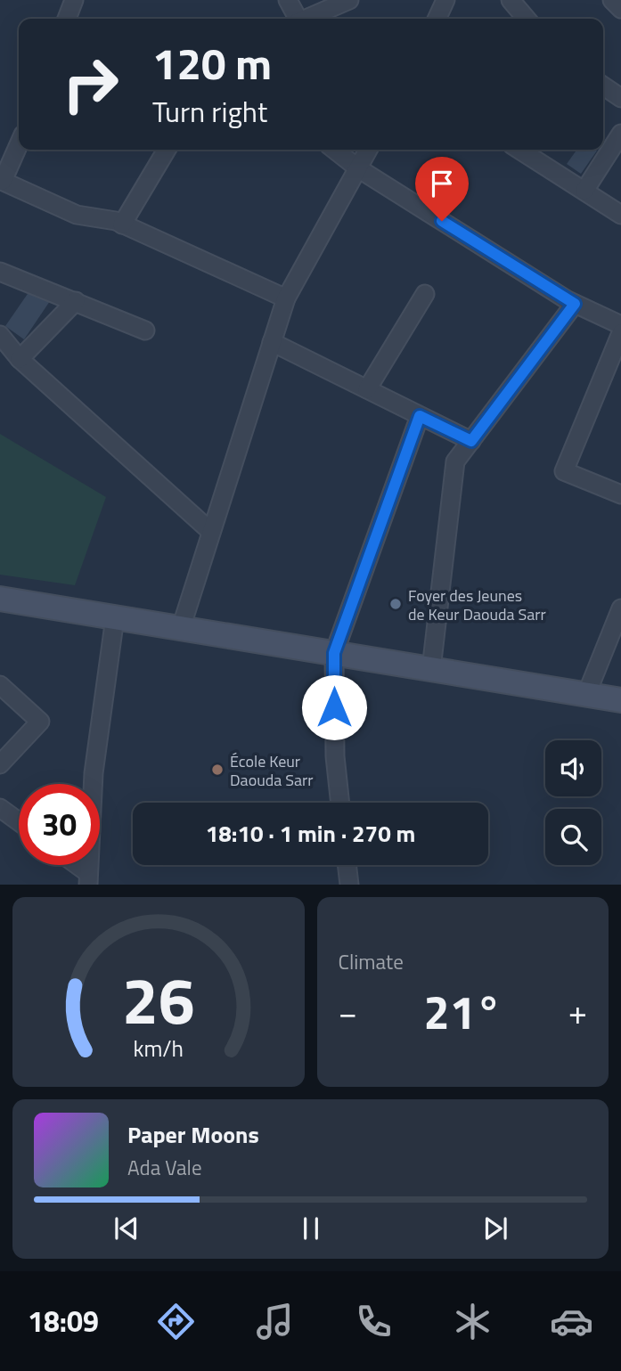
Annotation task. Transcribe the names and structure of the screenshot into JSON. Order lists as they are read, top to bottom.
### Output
{
  "places": ["Foyer des Jeunes de Keur Daouda Sarr", "École Keur Daouda Sarr"],
  "page": {
    "turn": ["120 m", "Turn right"],
    "limit": "30",
    "trip": "18:10 · 1 min · 270 m",
    "tile": "Climate",
    "heat": ["−", "21°", "+"],
    "song": ["Paper Moons", "Ada Vale"],
    "tabs": "18:09",
    "gauge": ["26", "km/h"]
  }
}
